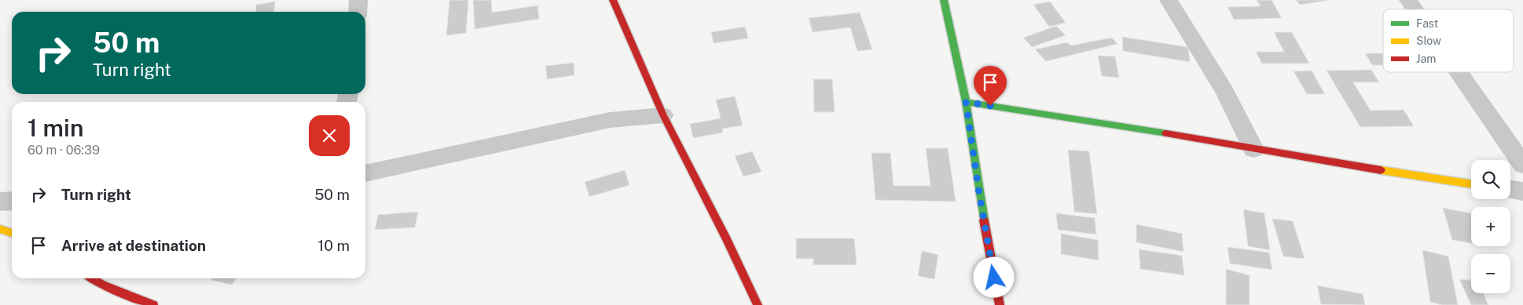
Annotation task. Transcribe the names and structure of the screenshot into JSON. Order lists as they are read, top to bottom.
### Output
{
  "legend": ["Fast", "Slow", "Jam"],
  "page": {
    "turn": ["50 m", "Turn right"],
    "heading": ["1 min", "60 m · 06:39"],
    "map_buttons": ["+", "−"],
    "list": [
      {
        "name": "Turn right",
        "value": "50 m"
      },
      {
        "name": "Arrive at destination",
        "value": "10 m"
      }
    ]
  }
}
